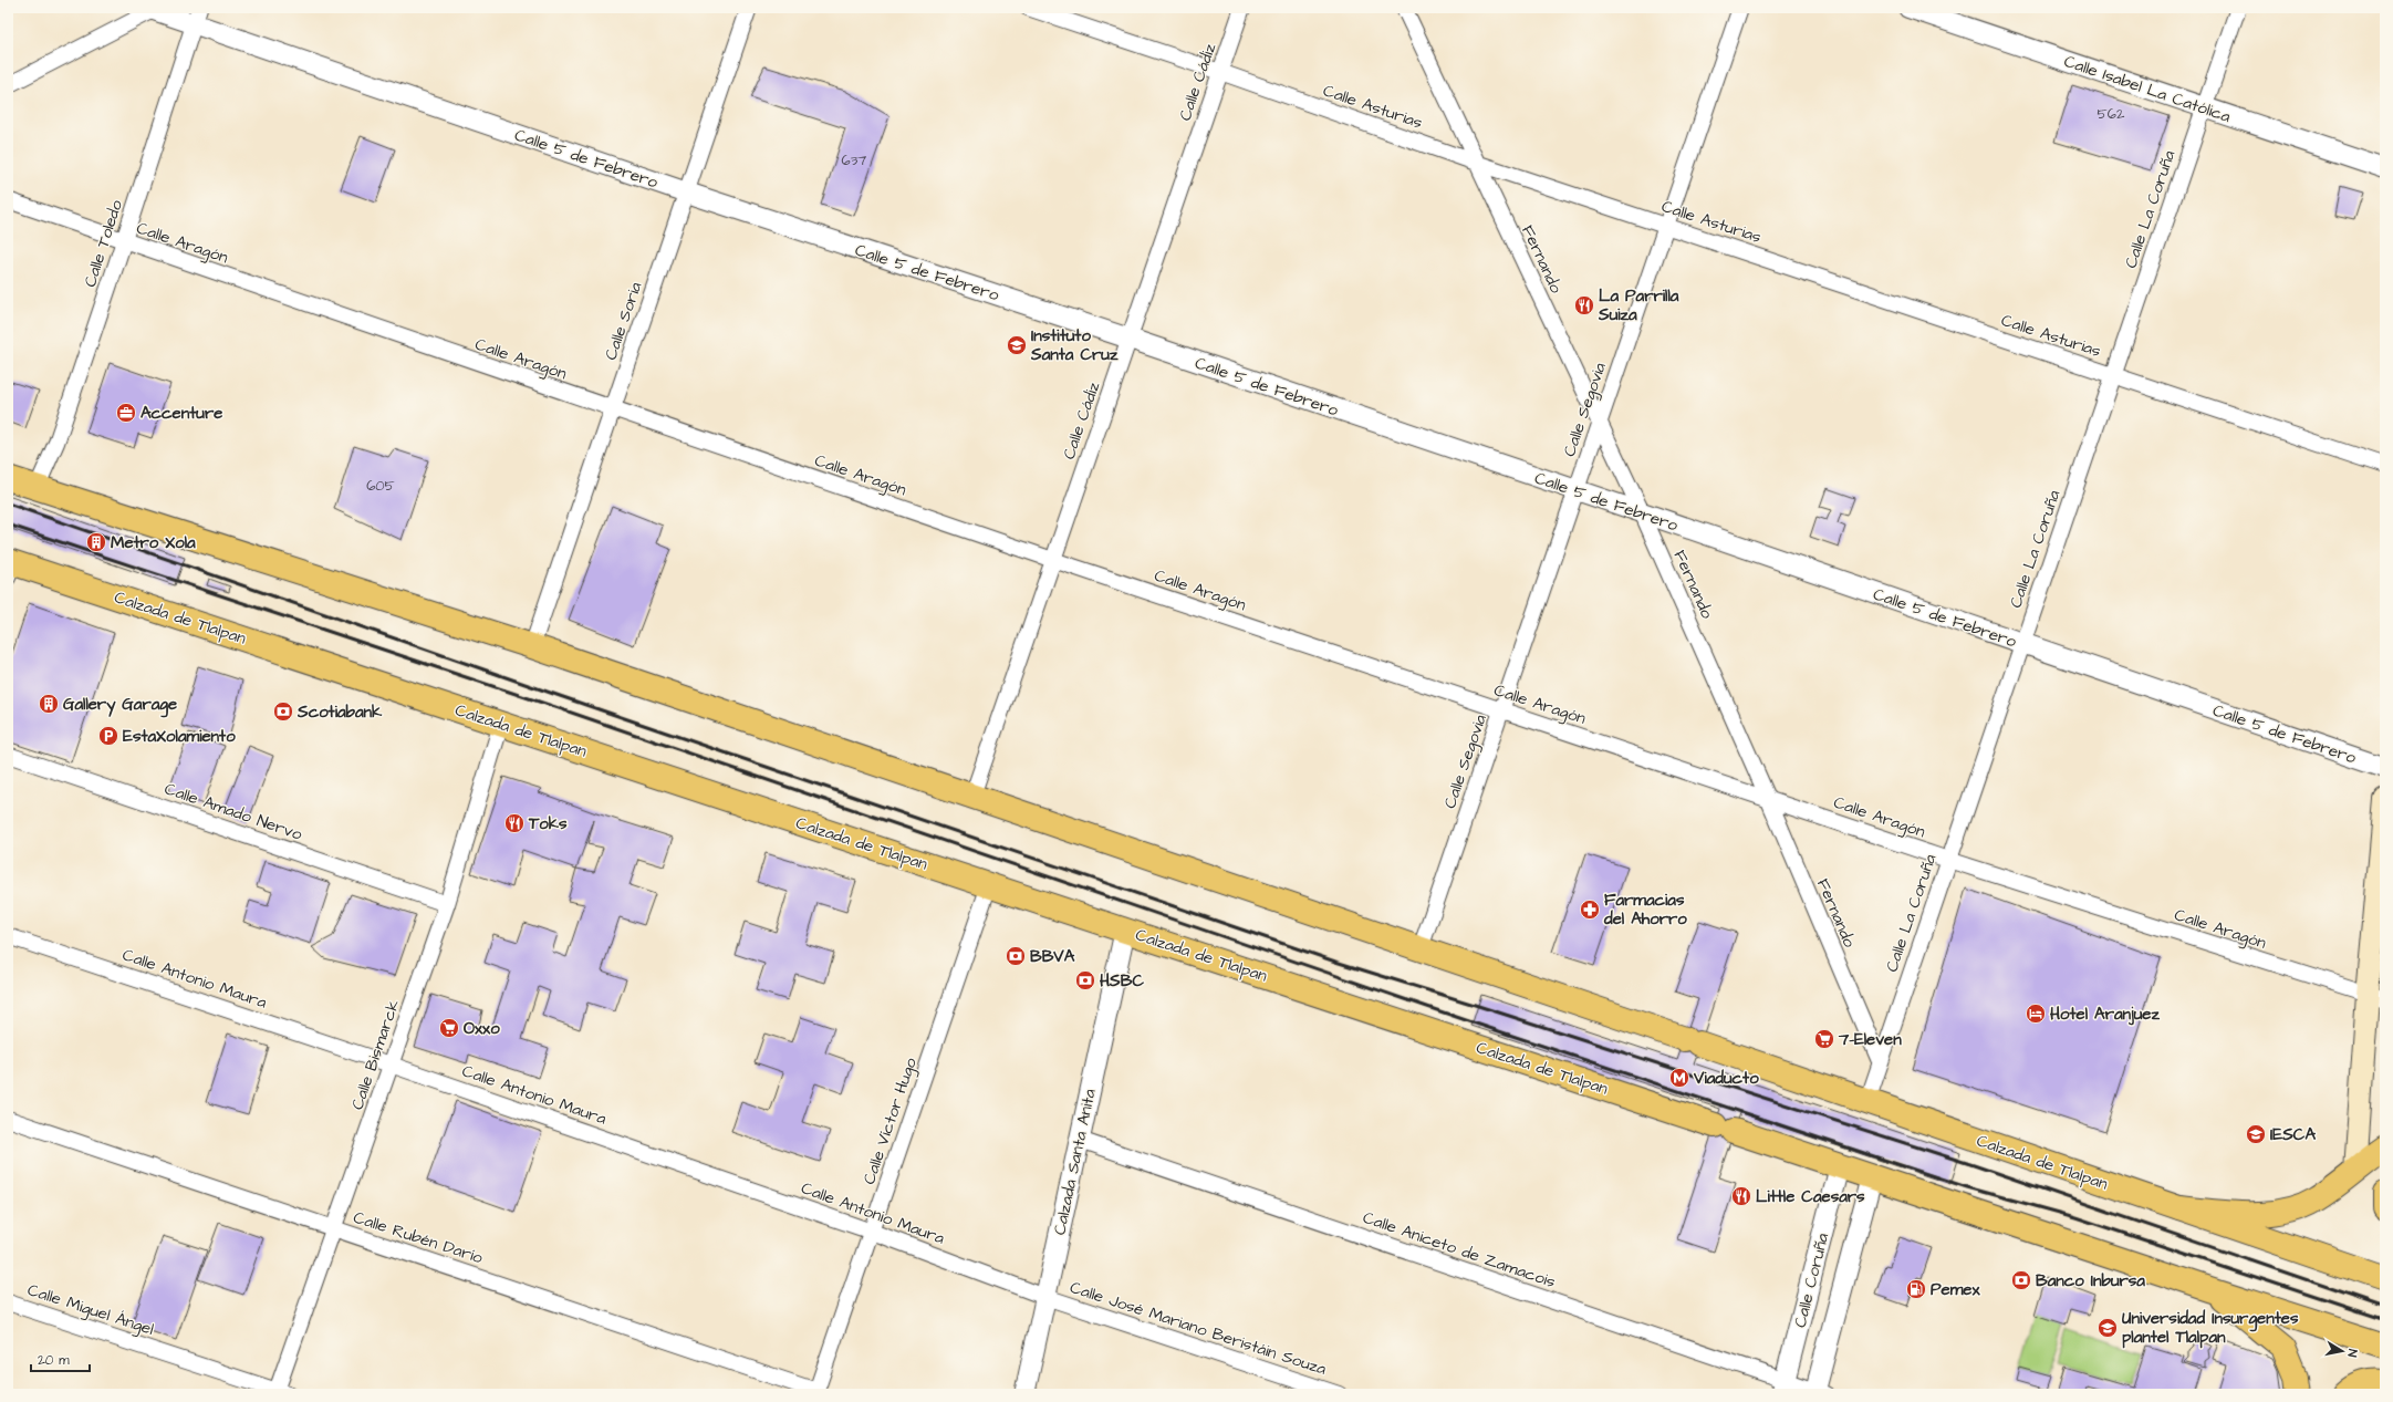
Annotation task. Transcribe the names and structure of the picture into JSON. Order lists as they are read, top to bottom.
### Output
{
  "streets": {
    "highway": ["Calzada de Tlalpan"],
    "street": [
      "Calle Cádiz",
      "Calle Isabel La Católica",
      "Calle Asturias",
      "Calle 5 de Febrero",
      "Calle La Coruña",
      "Calle Aragón",
      "Calle Toledo",
      "Fernando",
      "Calle Soria",
      "Calle Segovia",
      "Calle Amado Nervo",
      "Calle Antonio Maura",
      "Calle Bismarck",
      "Calle Víctor Hugo",
      "Calzada Santa Anita",
      "Calle Rubén Darío",
      "Calle Aniceto de Zamacois",
      "Calle Coruña",
      "Calle Miguel Ángel",
      "Calle José Mariano Beristáin Souza"
    ]
  },
  "crossings": [
    ["Calle Cádiz", "Calle Asturias"],
    ["Calle Cádiz", "Calle 5 de Febrero"],
    ["Calle Cádiz", "Calle Aragón"],
    ["Calle Cádiz", "Calzada de Tlalpan"],
    ["Calle Isabel La Católica", "Calle La Coruña"],
    ["Calle Asturias", "Calle La Coruña"],
    ["Calle Asturias", "Fernando"],
    ["Calle Asturias", "Calle Segovia"],
    ["Calle 5 de Febrero", "Calle La Coruña"],
    ["Calle 5 de Febrero", "Calle Toledo"],
    ["Calle 5 de Febrero", "Fernando"],
    ["Calle 5 de Febrero", "Calle Soria"],
    ["Calle 5 de Febrero", "Calle Segovia"],
    ["Calle La Coruña", "Calle Aragón"],
    ["Calle La Coruña", "Fernando"],
    ["Calle La Coruña", "Calzada de Tlalpan"],
    ["Calle Aragón", "Calle Toledo"],
    ["Calle Aragón", "Fernando"],
    ["Calle Aragón", "Calle Soria"],
    ["Calle Aragón", "Calle Segovia"],
    ["Calle Toledo", "Calzada de Tlalpan"],
    ["Fernando", "Calle Segovia"],
    ["Calle Soria", "Calzada de Tlalpan"],
    ["Calle Segovia", "Calzada de Tlalpan"],
    ["Calzada de Tlalpan", "Calle Bismarck"],
    ["Calzada de Tlalpan", "Calle Víctor Hugo"],
    ["Calzada de Tlalpan", "Calzada Santa Anita"],
    ["Calzada de Tlalpan", "Calle Coruña"],
    ["Calle Amado Nervo", "Calle Bismarck"],
    ["Calle Antonio Maura", "Calle Bismarck"],
    ["Calle Antonio Maura", "Calle Víctor Hugo"],
    ["Calle Antonio Maura", "Calzada Santa Anita"],
    ["Calle Antonio Maura", "Calle José Mariano Beristáin Souza"],
    ["Calle Bismarck", "Calle Rubén Darío"],
    ["Calle Bismarck", "Calle Miguel Ángel"],
    ["Calle Víctor Hugo", "Calle Rubén Darío"],
    ["Calzada Santa Anita", "Calle Aniceto de Zamacois"],
    ["Calzada Santa Anita", "Calle José Mariano Beristáin Souza"],
    ["Calle Aniceto de Zamacois", "Calle Coruña"]
  ],
  "places": {
    "restaurant": ["La Parrilla Suiza", "Toks", "Little Caesars"],
    "school or university": ["Instituto Santa Cruz", "IESCA", "Universidad Insurgentes plantel Tlalpan"],
    "office": ["Accenture"],
    "building": ["Metro Xola", "Gallery Garage"],
    "bank": [
      "Scotiabank",
      "BBVA",
      "HSBC",
      "Banco Inbursa"
    ],
    "parking": ["EstaXolamiento"],
    "pharmacy": ["Farmacias del Ahorro"],
    "hotel": ["Hotel Aranjuez"],
    "supermarket": ["Oxxo", "7-Eleven"],
    "metro station": ["Viaducto"],
    "fuel station": ["Pemex"]
  },
  "house_numbers": ["562", "637", "605"],
  "scale_bar": "20 m",
  "north": "right"
}
